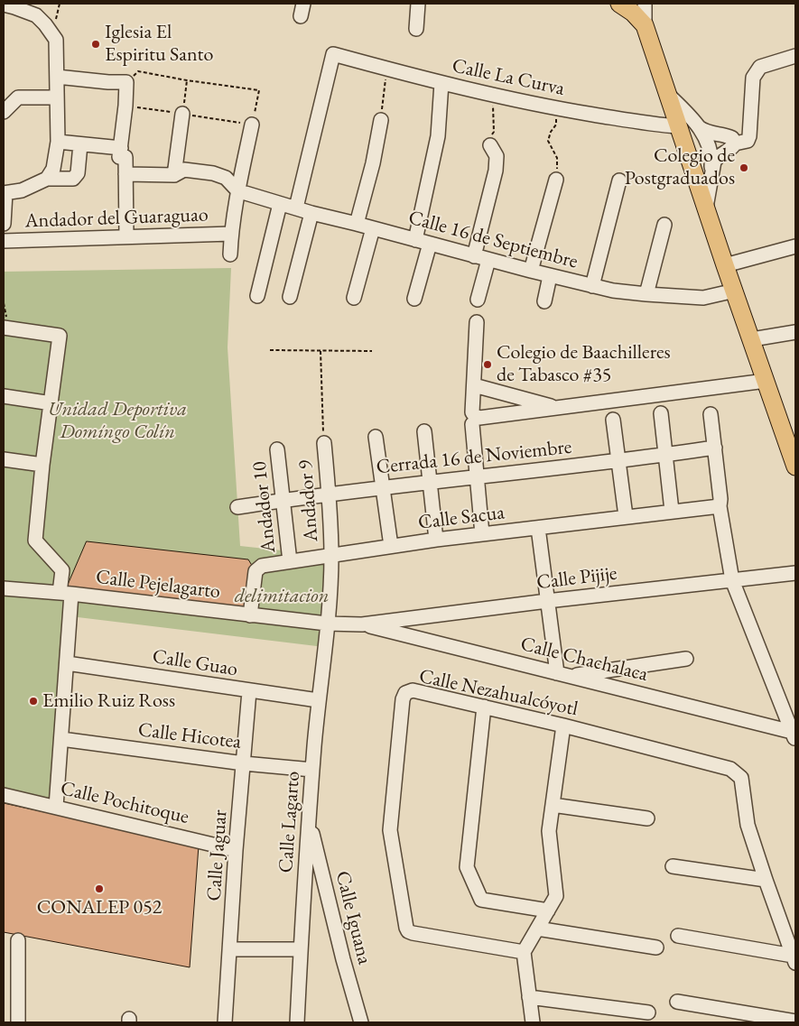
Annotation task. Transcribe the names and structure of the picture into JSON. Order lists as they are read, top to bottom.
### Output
{
  "streets": {
    "street": [
      "Calle La Curva",
      "Andador del Guaraguao",
      "Calle 16 de Septiembre",
      "Cerrada 16 de Noviembre",
      "Andador 9",
      "Andador 10",
      "Calle Sacua",
      "Calle Pijije",
      "Calle Pejelagarto",
      "Calle Chachalaca",
      "Calle Guao",
      "Calle Nezahualcóyotl",
      "Calle Hicotea",
      "Calle Pochitoque",
      "Calle Lagarto",
      "Calle Jaguar",
      "Calle Iguana"
    ]
  },
  "crossings": [
    ["Calle La Curva", "Calle 16 de Septiembre"],
    ["Cerrada 16 de Noviembre", "Andador 9"],
    ["Cerrada 16 de Noviembre", "Andador 10"],
    ["Andador 9", "Calle Sacua"],
    ["Andador 9", "Calle Pejelagarto"],
    ["Andador 9", "Calle Lagarto"],
    ["Andador 10", "Calle Sacua"],
    ["Calle Sacua", "Calle Pejelagarto"],
    ["Calle Pijije", "Calle Pejelagarto"],
    ["Calle Pijije", "Calle Chachalaca"],
    ["Calle Pejelagarto", "Calle Chachalaca"],
    ["Calle Pejelagarto", "Calle Lagarto"],
    ["Calle Guao", "Calle Lagarto"],
    ["Calle Guao", "Calle Jaguar"],
    ["Calle Hicotea", "Calle Lagarto"],
    ["Calle Hicotea", "Calle Jaguar"],
    ["Calle Pochitoque", "Calle Jaguar"],
    ["Calle Lagarto", "Calle Iguana"]
  ],
  "parks": ["Unidad Deportiva Domíngo Colín", "delimitacion"],
  "places": [
    "Iglesia El Espiritu Santo",
    "Colegio de Postgraduados",
    "Colegio de Baachilleres de Tabasco #35",
    "Emilio Ruiz Ross",
    "CONALEP 052"
  ]
}
